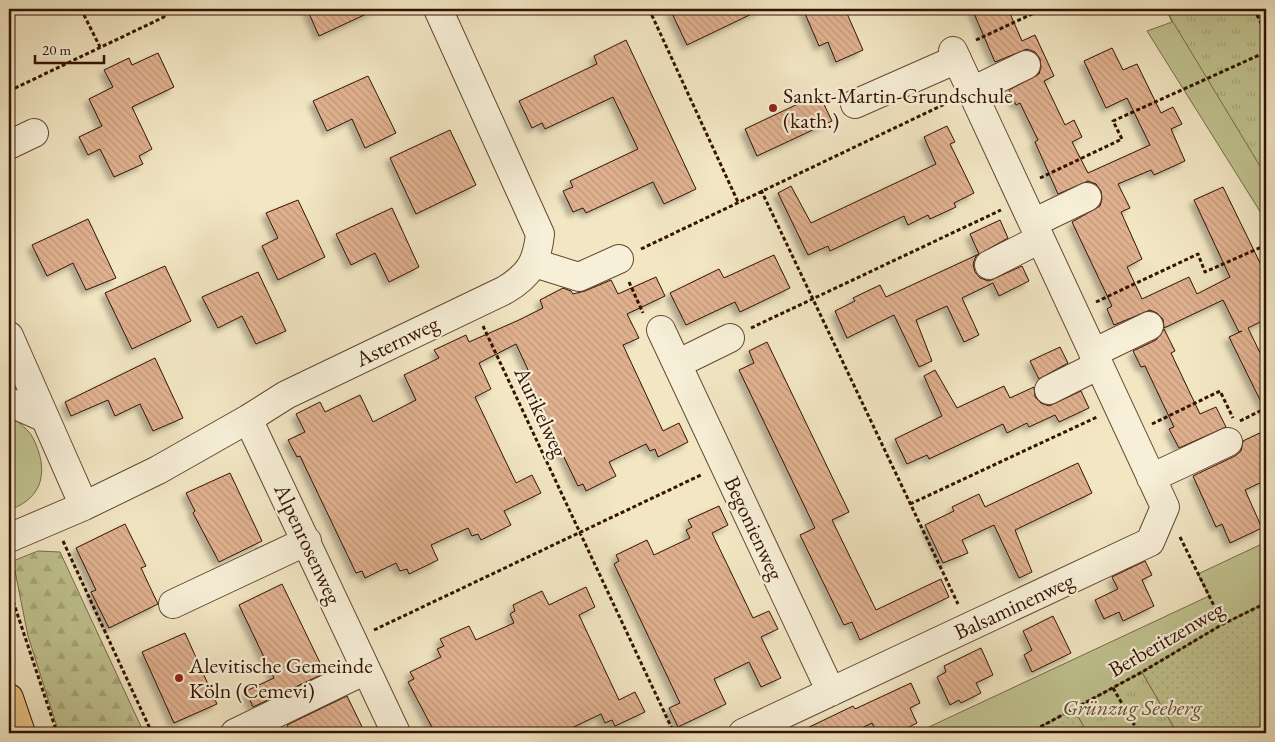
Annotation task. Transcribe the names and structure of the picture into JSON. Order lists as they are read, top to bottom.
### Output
{
  "streets": {
    "street": [
      "Asternweg",
      "Begonienweg",
      "Alpenrosenweg",
      "Balsaminenweg"
    ],
    "path": ["Aurikelweg", "Berberitzenweg"]
  },
  "crossings": [
    ["Asternweg", "Aurikelweg"],
    ["Asternweg", "Alpenrosenweg"],
    ["Begonienweg", "Balsaminenweg"]
  ],
  "parks": ["Grünzug Seeberg"],
  "places": ["Sankt-Martin-Grundschule (kath.)", "Alevitische Gemeinde Köln (Cemevi)"],
  "scale_bar": "20 m"
}
